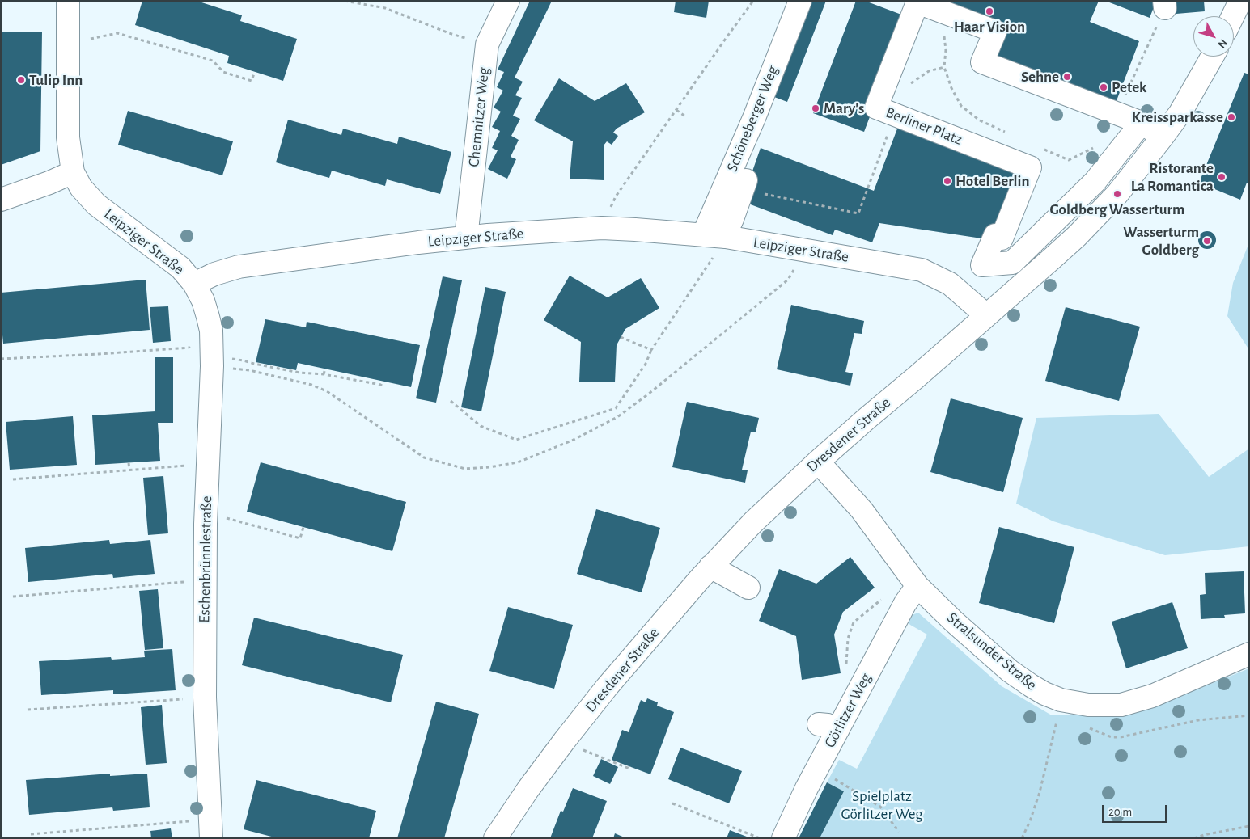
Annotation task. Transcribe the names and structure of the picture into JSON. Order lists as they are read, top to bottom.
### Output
{
  "streets": {
    "street": [
      "Chemnitzer Weg",
      "Schöneberger Weg",
      "Berliner Platz",
      "Leipziger Straße",
      "Dresdener Straße",
      "Eschenbrünnlestraße",
      "Stralsunder Straße",
      "Görlitzer Weg"
    ]
  },
  "crossings": [
    ["Chemnitzer Weg", "Leipziger Straße"],
    ["Schöneberger Weg", "Leipziger Straße"],
    ["Leipziger Straße", "Dresdener Straße"],
    ["Leipziger Straße", "Eschenbrünnlestraße"],
    ["Dresdener Straße", "Stralsunder Straße"],
    ["Stralsunder Straße", "Görlitzer Weg"]
  ],
  "parks": ["Spielplatz Görlitzer Weg"],
  "places": [
    "Haar Vision",
    "Sehne",
    "Tulip Inn",
    "Petek",
    "Mary's",
    "Kreissparkasse",
    "Ristorante La Romantica",
    "Hotel Berlin",
    "Goldberg Wasserturm",
    "Wasserturm Goldberg"
  ],
  "scale_bar": "20 m",
  "north": "bottom right"
}
